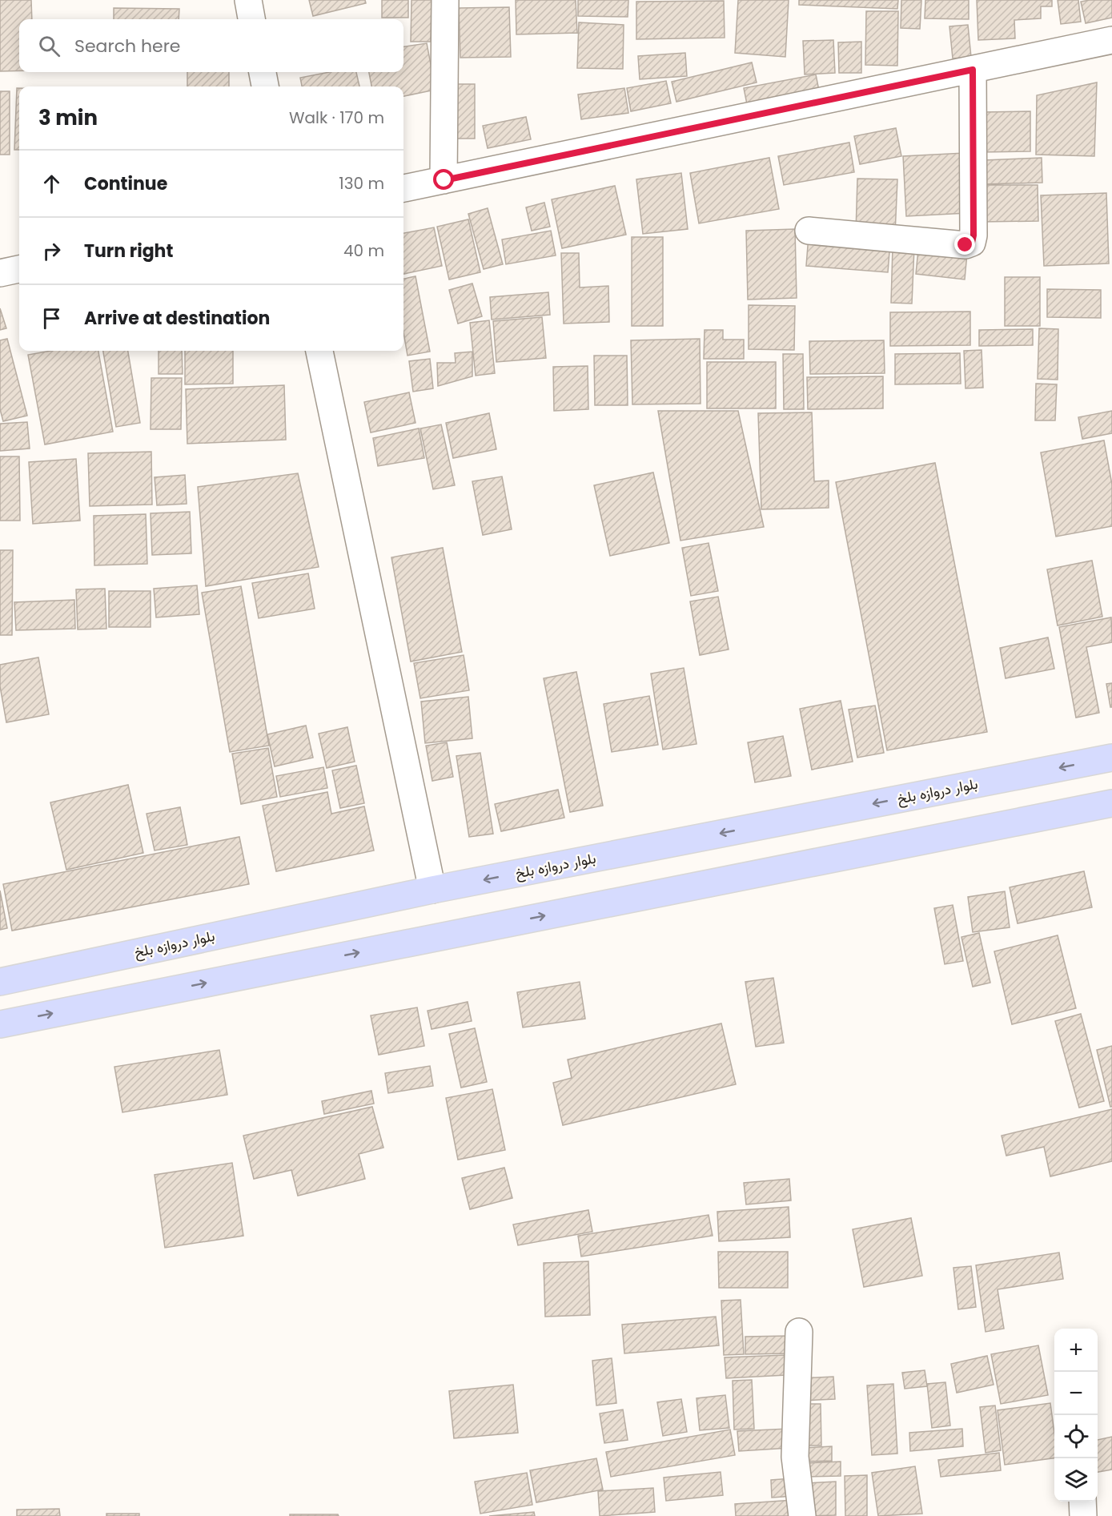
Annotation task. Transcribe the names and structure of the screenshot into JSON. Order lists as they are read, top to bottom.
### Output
{
  "streets": {
    "main road": ["بلوار دروازه بلخ"]
  },
  "page": {
    "search": "Search here",
    "heading": ["3 min", "Walk · 170 m"],
    "list": [
      ["Continue", "130 m"],
      ["Turn right", "40 m"],
      "Arrive at destination"
    ],
    "map_buttons": ["+", "−"]
  }
}
